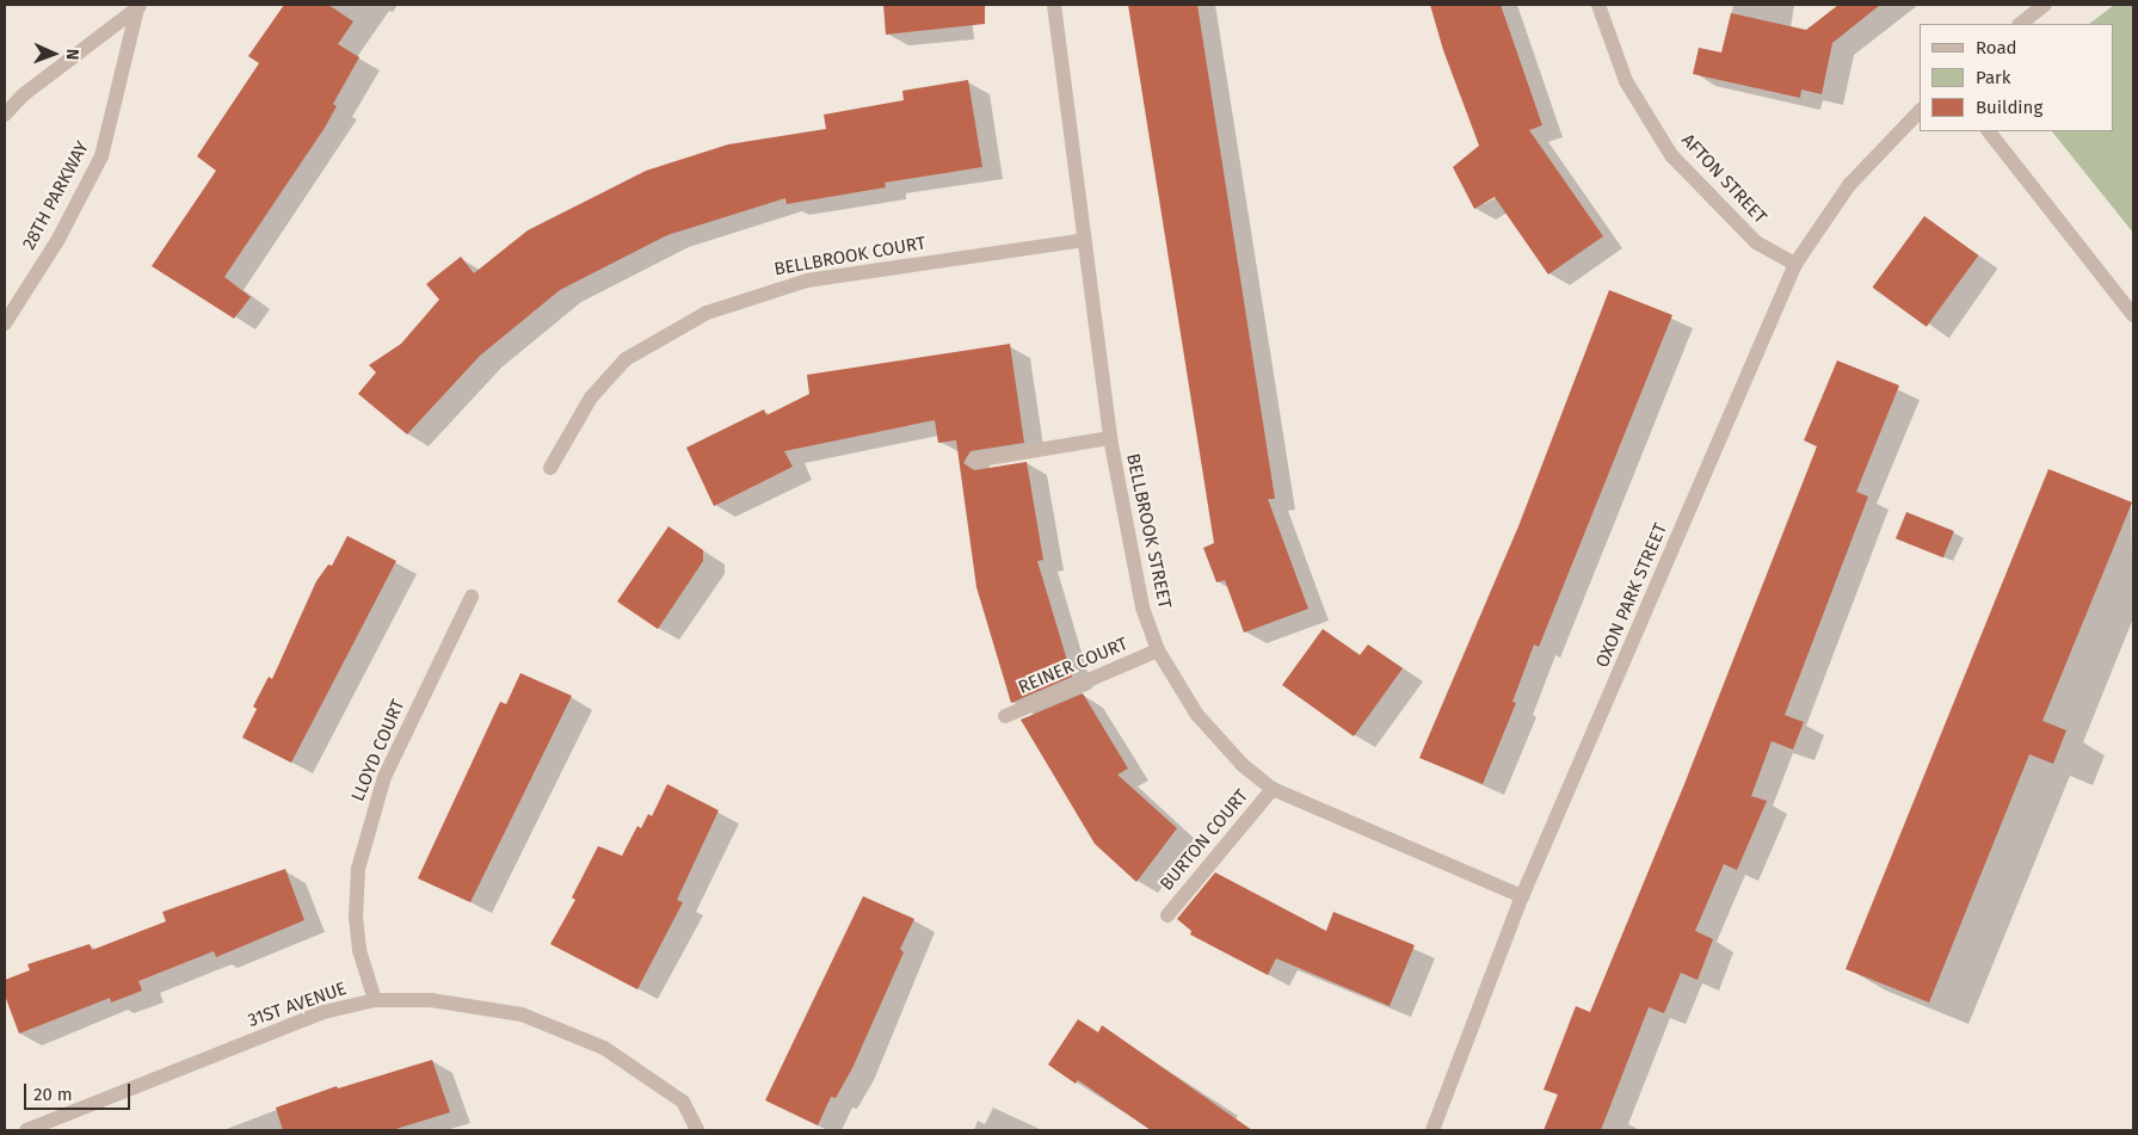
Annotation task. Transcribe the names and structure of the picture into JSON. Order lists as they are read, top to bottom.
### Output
{
  "streets": {
    "street": [
      "AFTON STREET",
      "28TH PARKWAY",
      "BELLBROOK COURT",
      "BELLBROOK STREET",
      "OXON PARK STREET",
      "REINER COURT",
      "LLOYD COURT",
      "BURTON COURT",
      "31ST AVENUE"
    ]
  },
  "crossings": [
    ["AFTON STREET", "OXON PARK STREET"],
    ["BELLBROOK COURT", "BELLBROOK STREET"],
    ["BELLBROOK STREET", "OXON PARK STREET"],
    ["BELLBROOK STREET", "REINER COURT"],
    ["BELLBROOK STREET", "BURTON COURT"],
    ["LLOYD COURT", "31ST AVENUE"]
  ],
  "legend": ["Road", "Park", "Building"],
  "scale_bar": "20 m",
  "north": "right"
}
